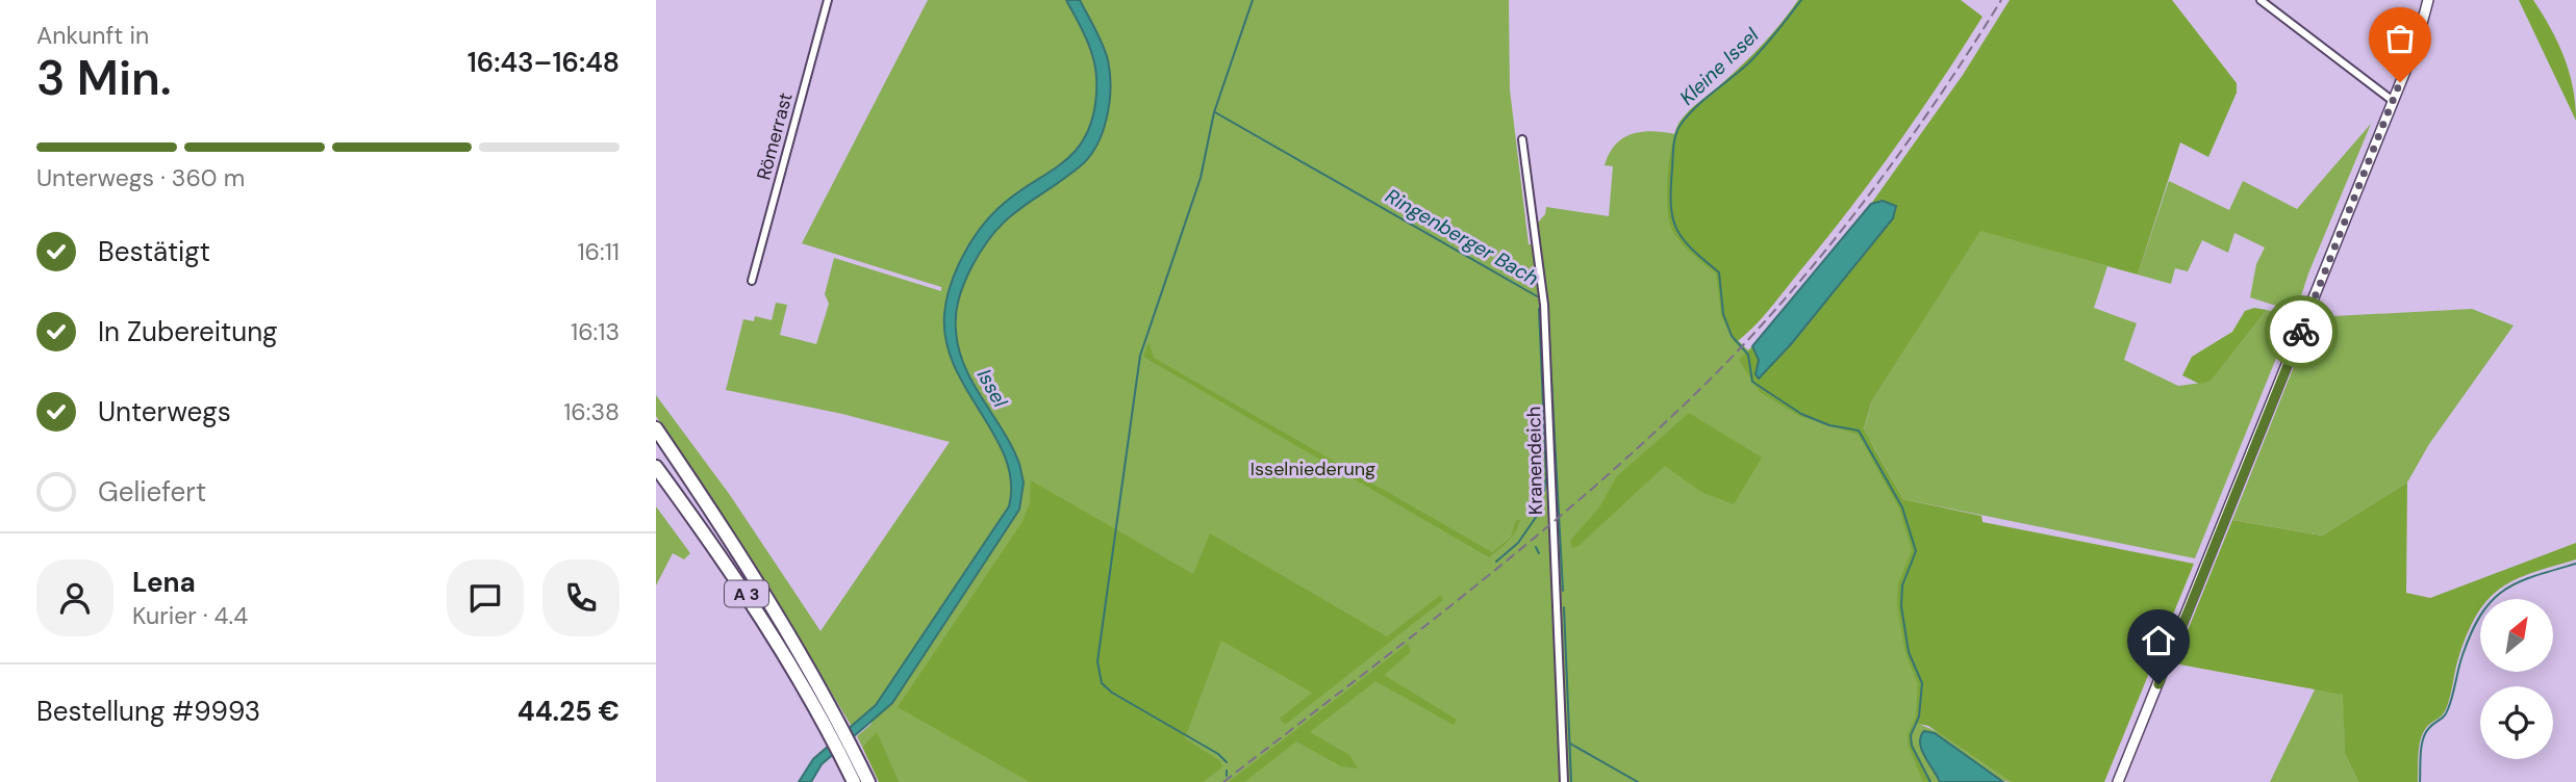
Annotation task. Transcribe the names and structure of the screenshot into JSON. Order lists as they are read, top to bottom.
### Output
{
  "streets": {
    "highway": ["A 3"],
    "street": ["Römerrast", "Kranendeich"]
  },
  "water": ["Kleine Issel", "Ringenberger Bach", "Issel"],
  "parks": ["Isselniederung"],
  "north": "top right",
  "page": {
    "heading": ["3 Min.", "Ankunft in", "16:43–16:48"],
    "panel": [
      "Lena",
      "Kurier · 4.4",
      "Bestellung #9993",
      "44.25 €"
    ],
    "bar": "Unterwegs · 360 m",
    "list": [
      ["Bestätigt", "16:11"],
      ["In Zubereitung", "16:13"],
      ["Unterwegs", "16:38"],
      "Geliefert"
    ]
  }
}
